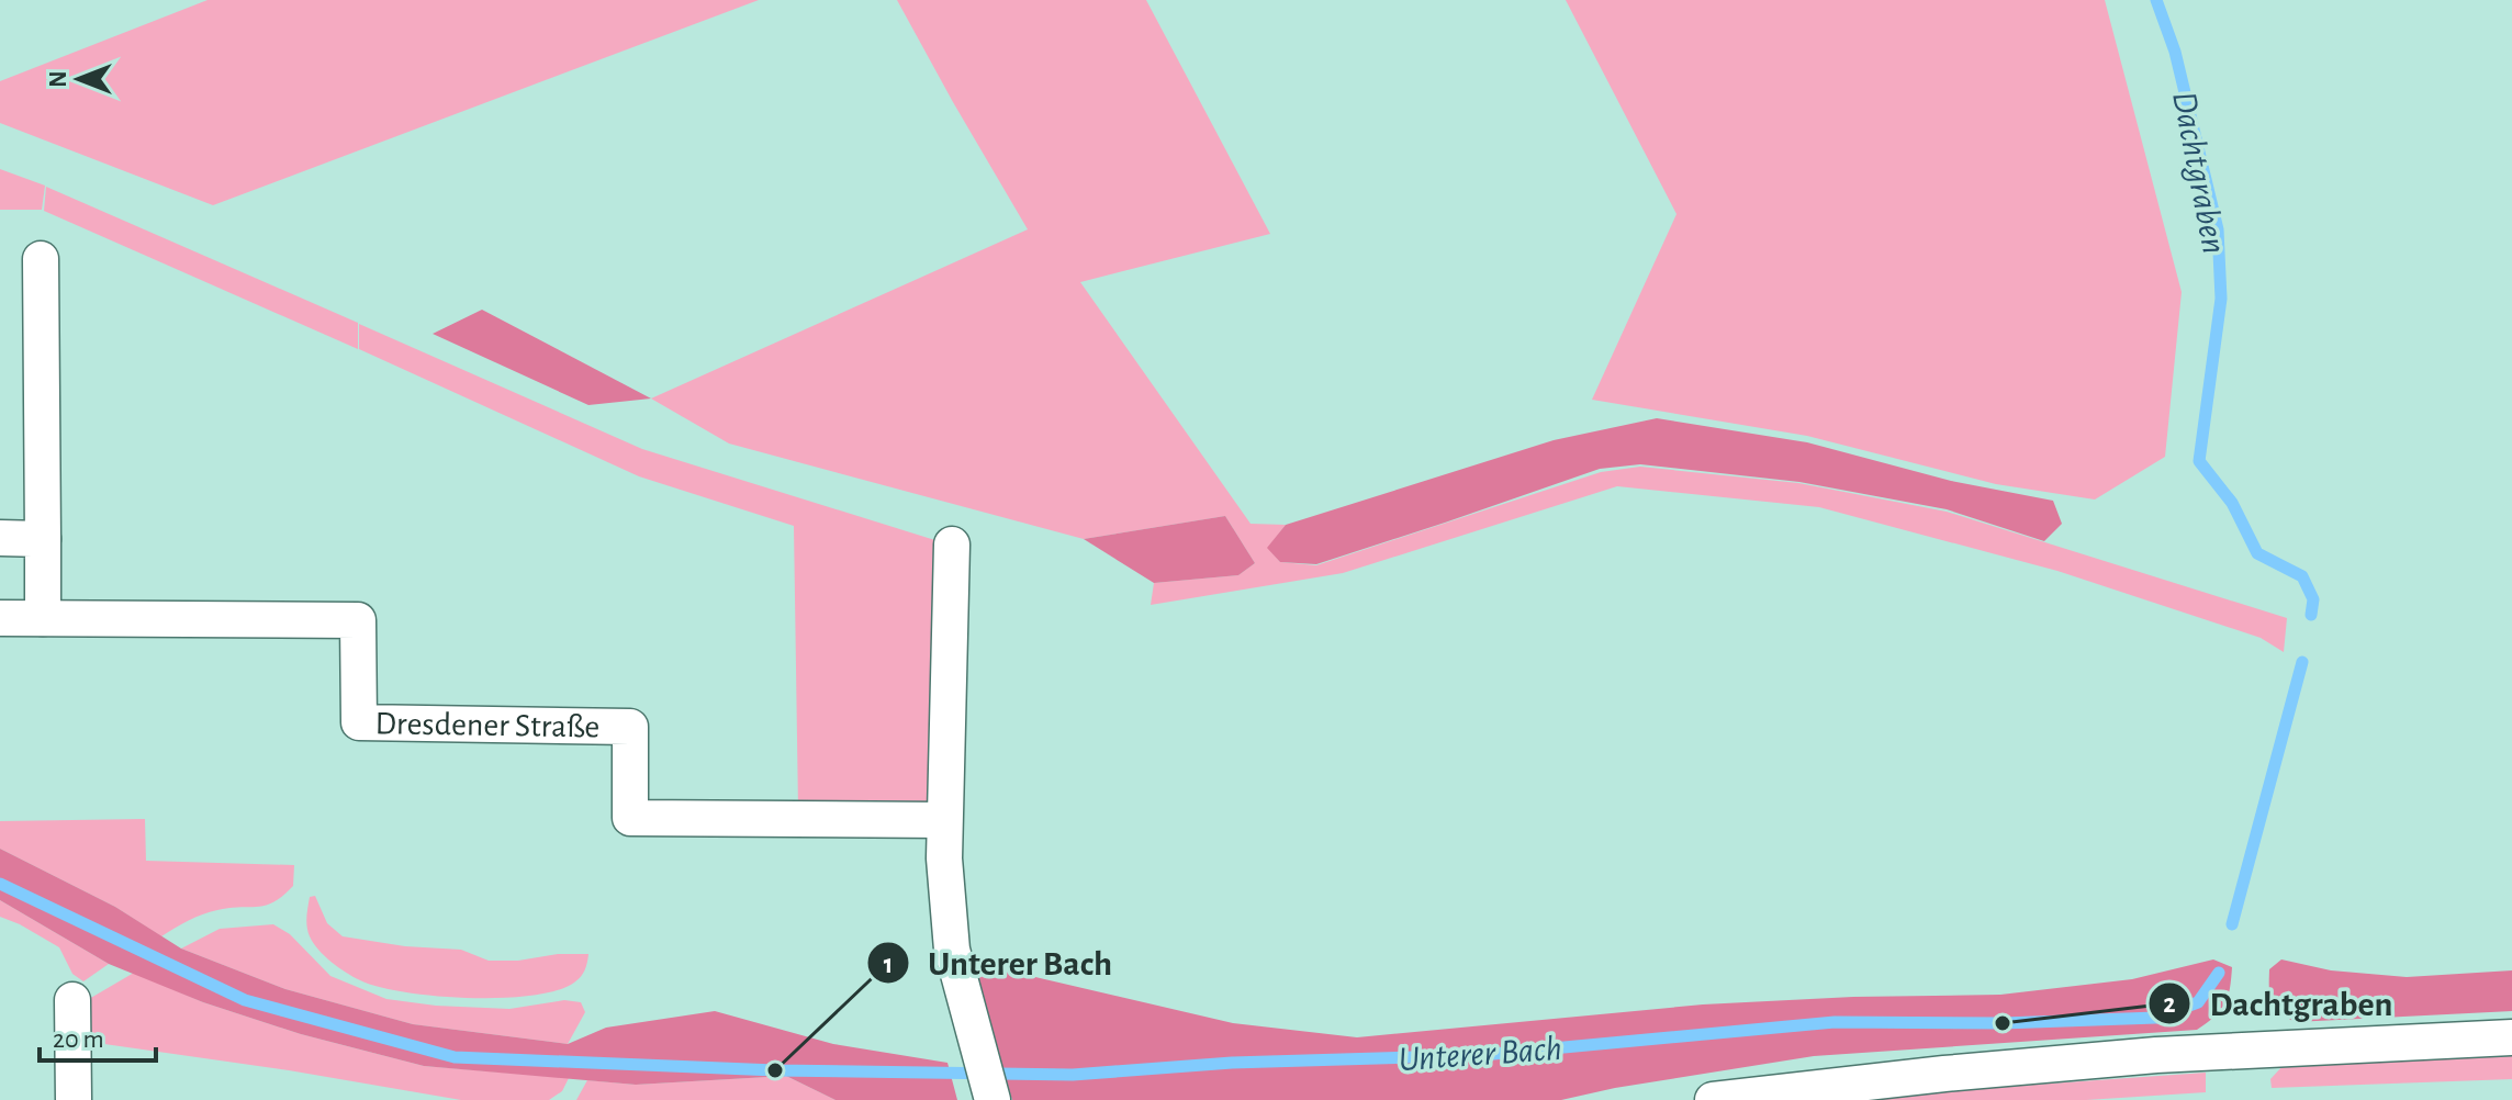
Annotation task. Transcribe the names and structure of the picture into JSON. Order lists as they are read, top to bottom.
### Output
{
  "streets": {
    "street": ["Dresdener Straße"]
  },
  "water": ["Dachtgraben", "Unterer Bach"],
  "places": ["Dachtgraben", "Unterer Bach"],
  "scale_bar": "20 m",
  "north": "left"
}
